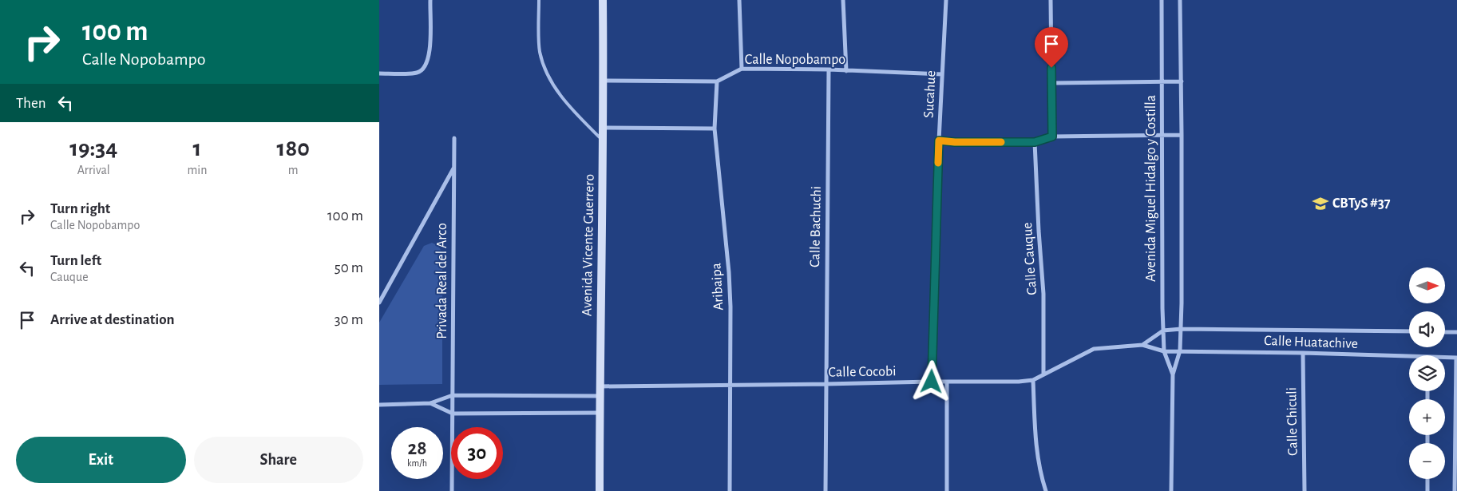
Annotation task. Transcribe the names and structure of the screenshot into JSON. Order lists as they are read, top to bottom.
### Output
{
  "streets": {
    "main road": ["Avenida Vicente Guerrero"],
    "street": [
      "Calle Nopobampo",
      "Sucahue",
      "Avenida Miguel Hidalgo y Costilla",
      "Calle Bachuchi",
      "Calle Cauque",
      "Privada Real del Arco",
      "Aribaipa",
      "Calle Huatachive",
      "Calle Cocobi",
      "Calle Chiculi"
    ]
  },
  "crossings": [
    ["Calle Nopobampo", "Sucahue"],
    ["Calle Nopobampo", "Calle Bachuchi"],
    ["Calle Nopobampo", "Avenida Vicente Guerrero"],
    ["Calle Nopobampo", "Aribaipa"],
    ["Sucahue", "Calle Cocobi"],
    ["Avenida Miguel Hidalgo y Costilla", "Calle Huatachive"],
    ["Avenida Miguel Hidalgo y Costilla", "Calle Cocobi"],
    ["Calle Bachuchi", "Calle Cocobi"],
    ["Avenida Vicente Guerrero", "Calle Cocobi"],
    ["Calle Cauque", "Calle Cocobi"],
    ["Aribaipa", "Calle Cocobi"],
    ["Calle Huatachive", "Calle Cocobi"],
    ["Calle Huatachive", "Calle Chiculi"]
  ],
  "places": {
    "school or university": ["CBTyS #37"]
  },
  "north": "right",
  "page": {
    "turn": ["100 m", "Calle Nopobampo"],
    "then": "Then",
    "eta": [
      "19:34",
      "Arrival",
      "1",
      "min",
      "180",
      "m"
    ],
    "list": [
      {
        "name": "Turn right",
        "note": "Calle Nopobampo",
        "value": "100 m"
      },
      {
        "name": "Turn left",
        "note": "Cauque",
        "value": "50 m"
      },
      {
        "name": "Arrive at destination",
        "value": "30 m"
      }
    ],
    "map_buttons": ["+", "−"],
    "speed": "28 km/h",
    "limit": "30",
    "buttons": ["Exit", "Share"]
  }
}
